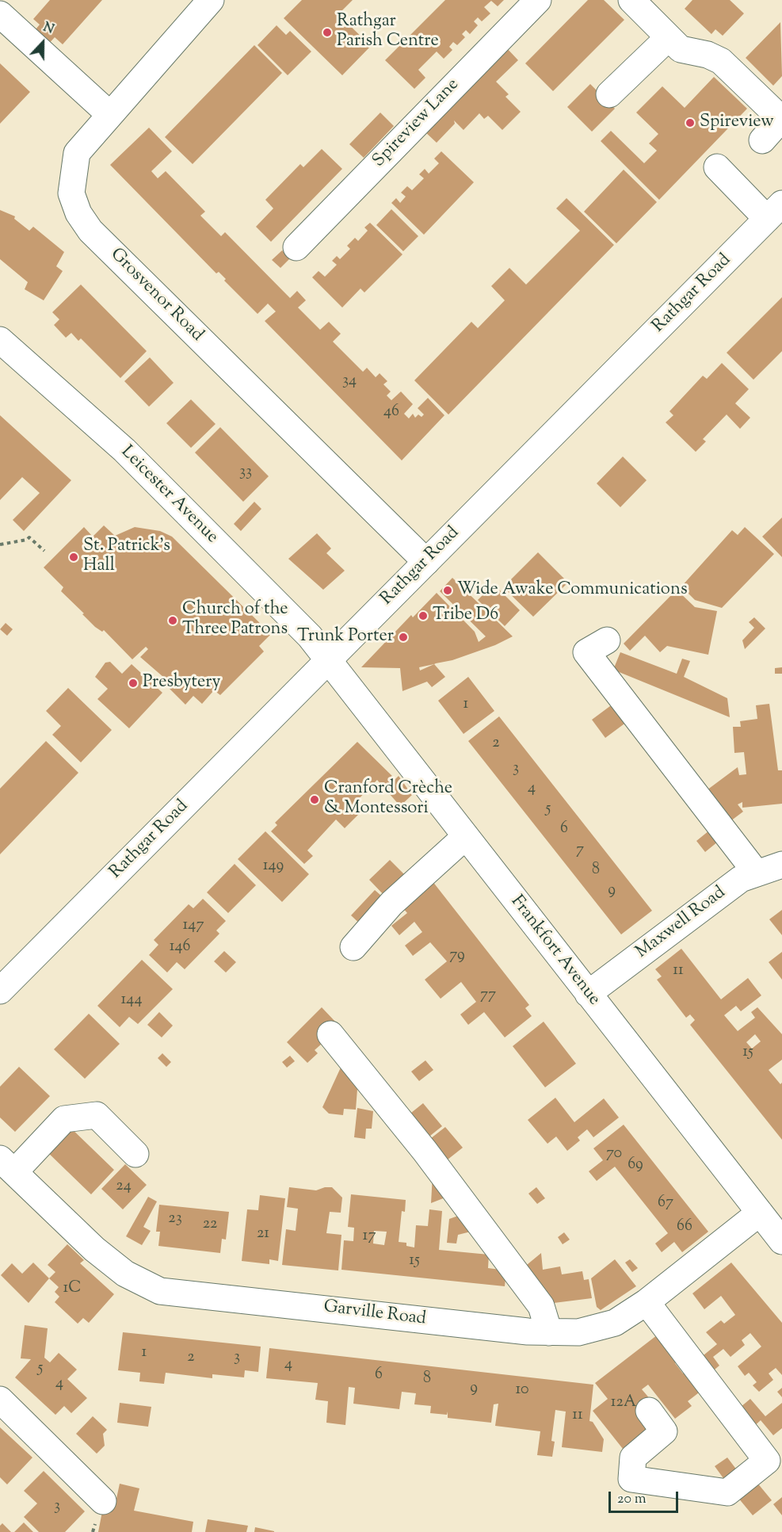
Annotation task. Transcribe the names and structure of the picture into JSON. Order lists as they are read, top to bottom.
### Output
{
  "streets": {
    "street": [
      "Spireview Lane",
      "Rathgar Road",
      "Grosvenor Road",
      "Leicester Avenue",
      "Maxwell Road",
      "Frankfort Avenue",
      "Garville Road"
    ]
  },
  "crossings": [
    ["Rathgar Road", "Grosvenor Road"],
    ["Rathgar Road", "Leicester Avenue"],
    ["Rathgar Road", "Frankfort Avenue"],
    ["Leicester Avenue", "Frankfort Avenue"],
    ["Maxwell Road", "Frankfort Avenue"],
    ["Frankfort Avenue", "Garville Road"]
  ],
  "places": [
    "Rathgar Parish Centre",
    "Spireview",
    "St. Patrick's Hall",
    "Wide Awake Communications",
    "Tribe D6",
    "Church of the Three Patrons",
    "Trunk Porter",
    "Presbytery",
    "Cranford Crèche & Montessori"
  ],
  "house_numbers": [
    "34",
    "46",
    "33",
    "1",
    "2",
    "3",
    "4",
    "5",
    "6",
    "7",
    "149",
    "8",
    "9",
    "147",
    "146",
    "79",
    "11",
    "77",
    "144",
    "15",
    "70",
    "69",
    "24",
    "67",
    "23",
    "22",
    "66",
    "21",
    "17",
    "15",
    "1C",
    "1",
    "2",
    "3",
    "4",
    "5",
    "6",
    "8",
    "4",
    "9",
    "10",
    "12A",
    "11",
    "3"
  ],
  "scale_bar": "20 m",
  "north": "top"
}
